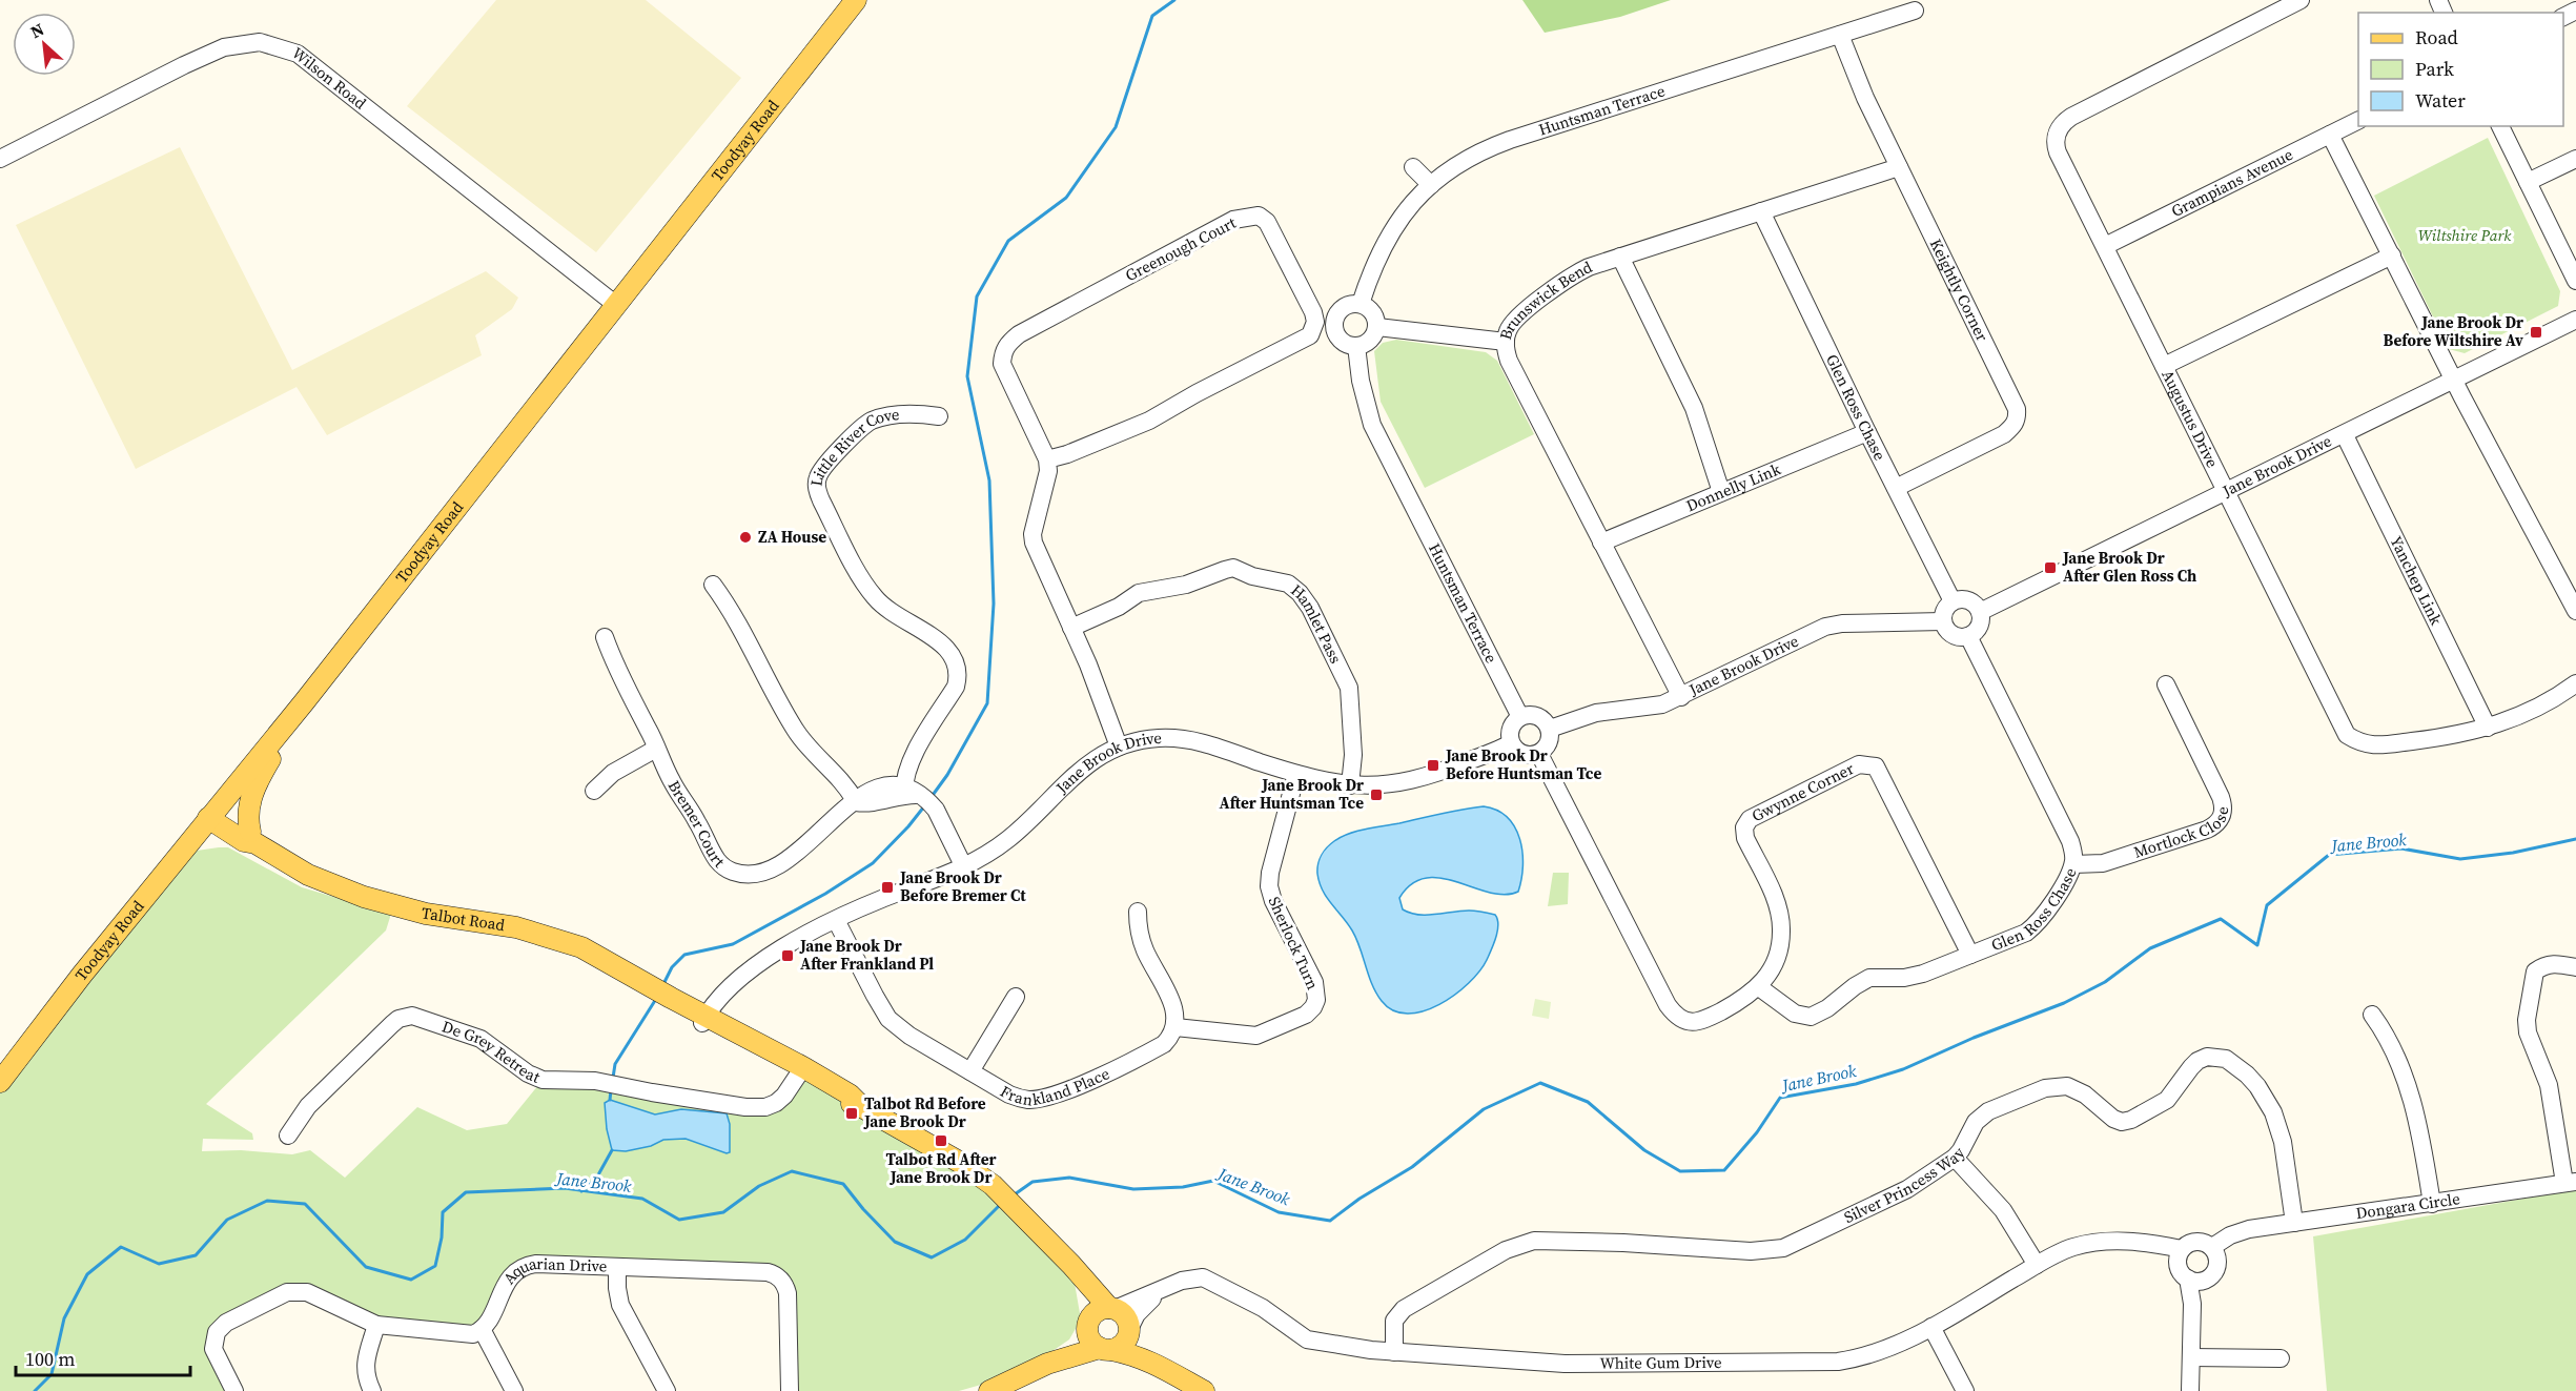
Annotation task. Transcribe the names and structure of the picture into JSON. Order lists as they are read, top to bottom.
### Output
{
  "streets": {
    "main road": ["Toodyay Road", "Talbot Road"],
    "street": [
      "Wilson Road",
      "Huntsman Terrace",
      "Grampians Avenue",
      "Greenough Court",
      "Keightly Corner",
      "Brunswick Bend",
      "Glen Ross Chase",
      "Augustus Drive",
      "Little River Cove",
      "Jane Brook Drive",
      "Donnelly Link",
      "Yanchep Link",
      "Hamlet Pass",
      "Gwynne Corner",
      "Bremer Court",
      "Mortlock Close",
      "Sherlock Turn",
      "De Grey Retreat",
      "Frankland Place",
      "Silver Princess Way",
      "Dongara Circle",
      "Aquarian Drive",
      "White Gum Drive"
    ]
  },
  "crossings": [
    ["Wilson Road", "Toodyay Road"],
    ["Huntsman Terrace", "Keightly Corner"],
    ["Huntsman Terrace", "Jane Brook Drive"],
    ["Huntsman Terrace", "Gwynne Corner"],
    ["Toodyay Road", "Talbot Road"],
    ["Grampians Avenue", "Augustus Drive"],
    ["Keightly Corner", "Brunswick Bend"],
    ["Keightly Corner", "Glen Ross Chase"],
    ["Brunswick Bend", "Glen Ross Chase"],
    ["Brunswick Bend", "Jane Brook Drive"],
    ["Brunswick Bend", "Donnelly Link"],
    ["Glen Ross Chase", "Jane Brook Drive"],
    ["Glen Ross Chase", "Donnelly Link"],
    ["Glen Ross Chase", "Gwynne Corner"],
    ["Glen Ross Chase", "Mortlock Close"],
    ["Augustus Drive", "Jane Brook Drive"],
    ["Augustus Drive", "Yanchep Link"],
    ["Little River Cove", "Bremer Court"],
    ["Jane Brook Drive", "Yanchep Link"],
    ["Jane Brook Drive", "Hamlet Pass"],
    ["Jane Brook Drive", "Gwynne Corner"],
    ["Jane Brook Drive", "Talbot Road"],
    ["Jane Brook Drive", "Sherlock Turn"],
    ["Jane Brook Drive", "Frankland Place"],
    ["Talbot Road", "De Grey Retreat"],
    ["Talbot Road", "White Gum Drive"],
    ["Sherlock Turn", "Frankland Place"],
    ["Silver Princess Way", "Dongara Circle"],
    ["Silver Princess Way", "White Gum Drive"],
    ["Dongara Circle", "White Gum Drive"]
  ],
  "water": ["Jane Brook"],
  "parks": ["Wiltshire Park"],
  "places": {
    "transit": [
      "Jane Brook Dr Before Wiltshire Av",
      "Jane Brook Dr After Glen Ross Ch",
      "Jane Brook Dr Before Huntsman Tce",
      "Jane Brook Dr After Huntsman Tce",
      "Jane Brook Dr Before Bremer Ct",
      "Jane Brook Dr After Frankland Pl",
      "Talbot Rd Before Jane Brook Dr",
      "Talbot Rd After Jane Brook Dr"
    ],
    "other": ["ZA House"]
  },
  "legend": ["Road", "Park", "Water"],
  "scale_bar": "100 m",
  "north": "top left"
}
